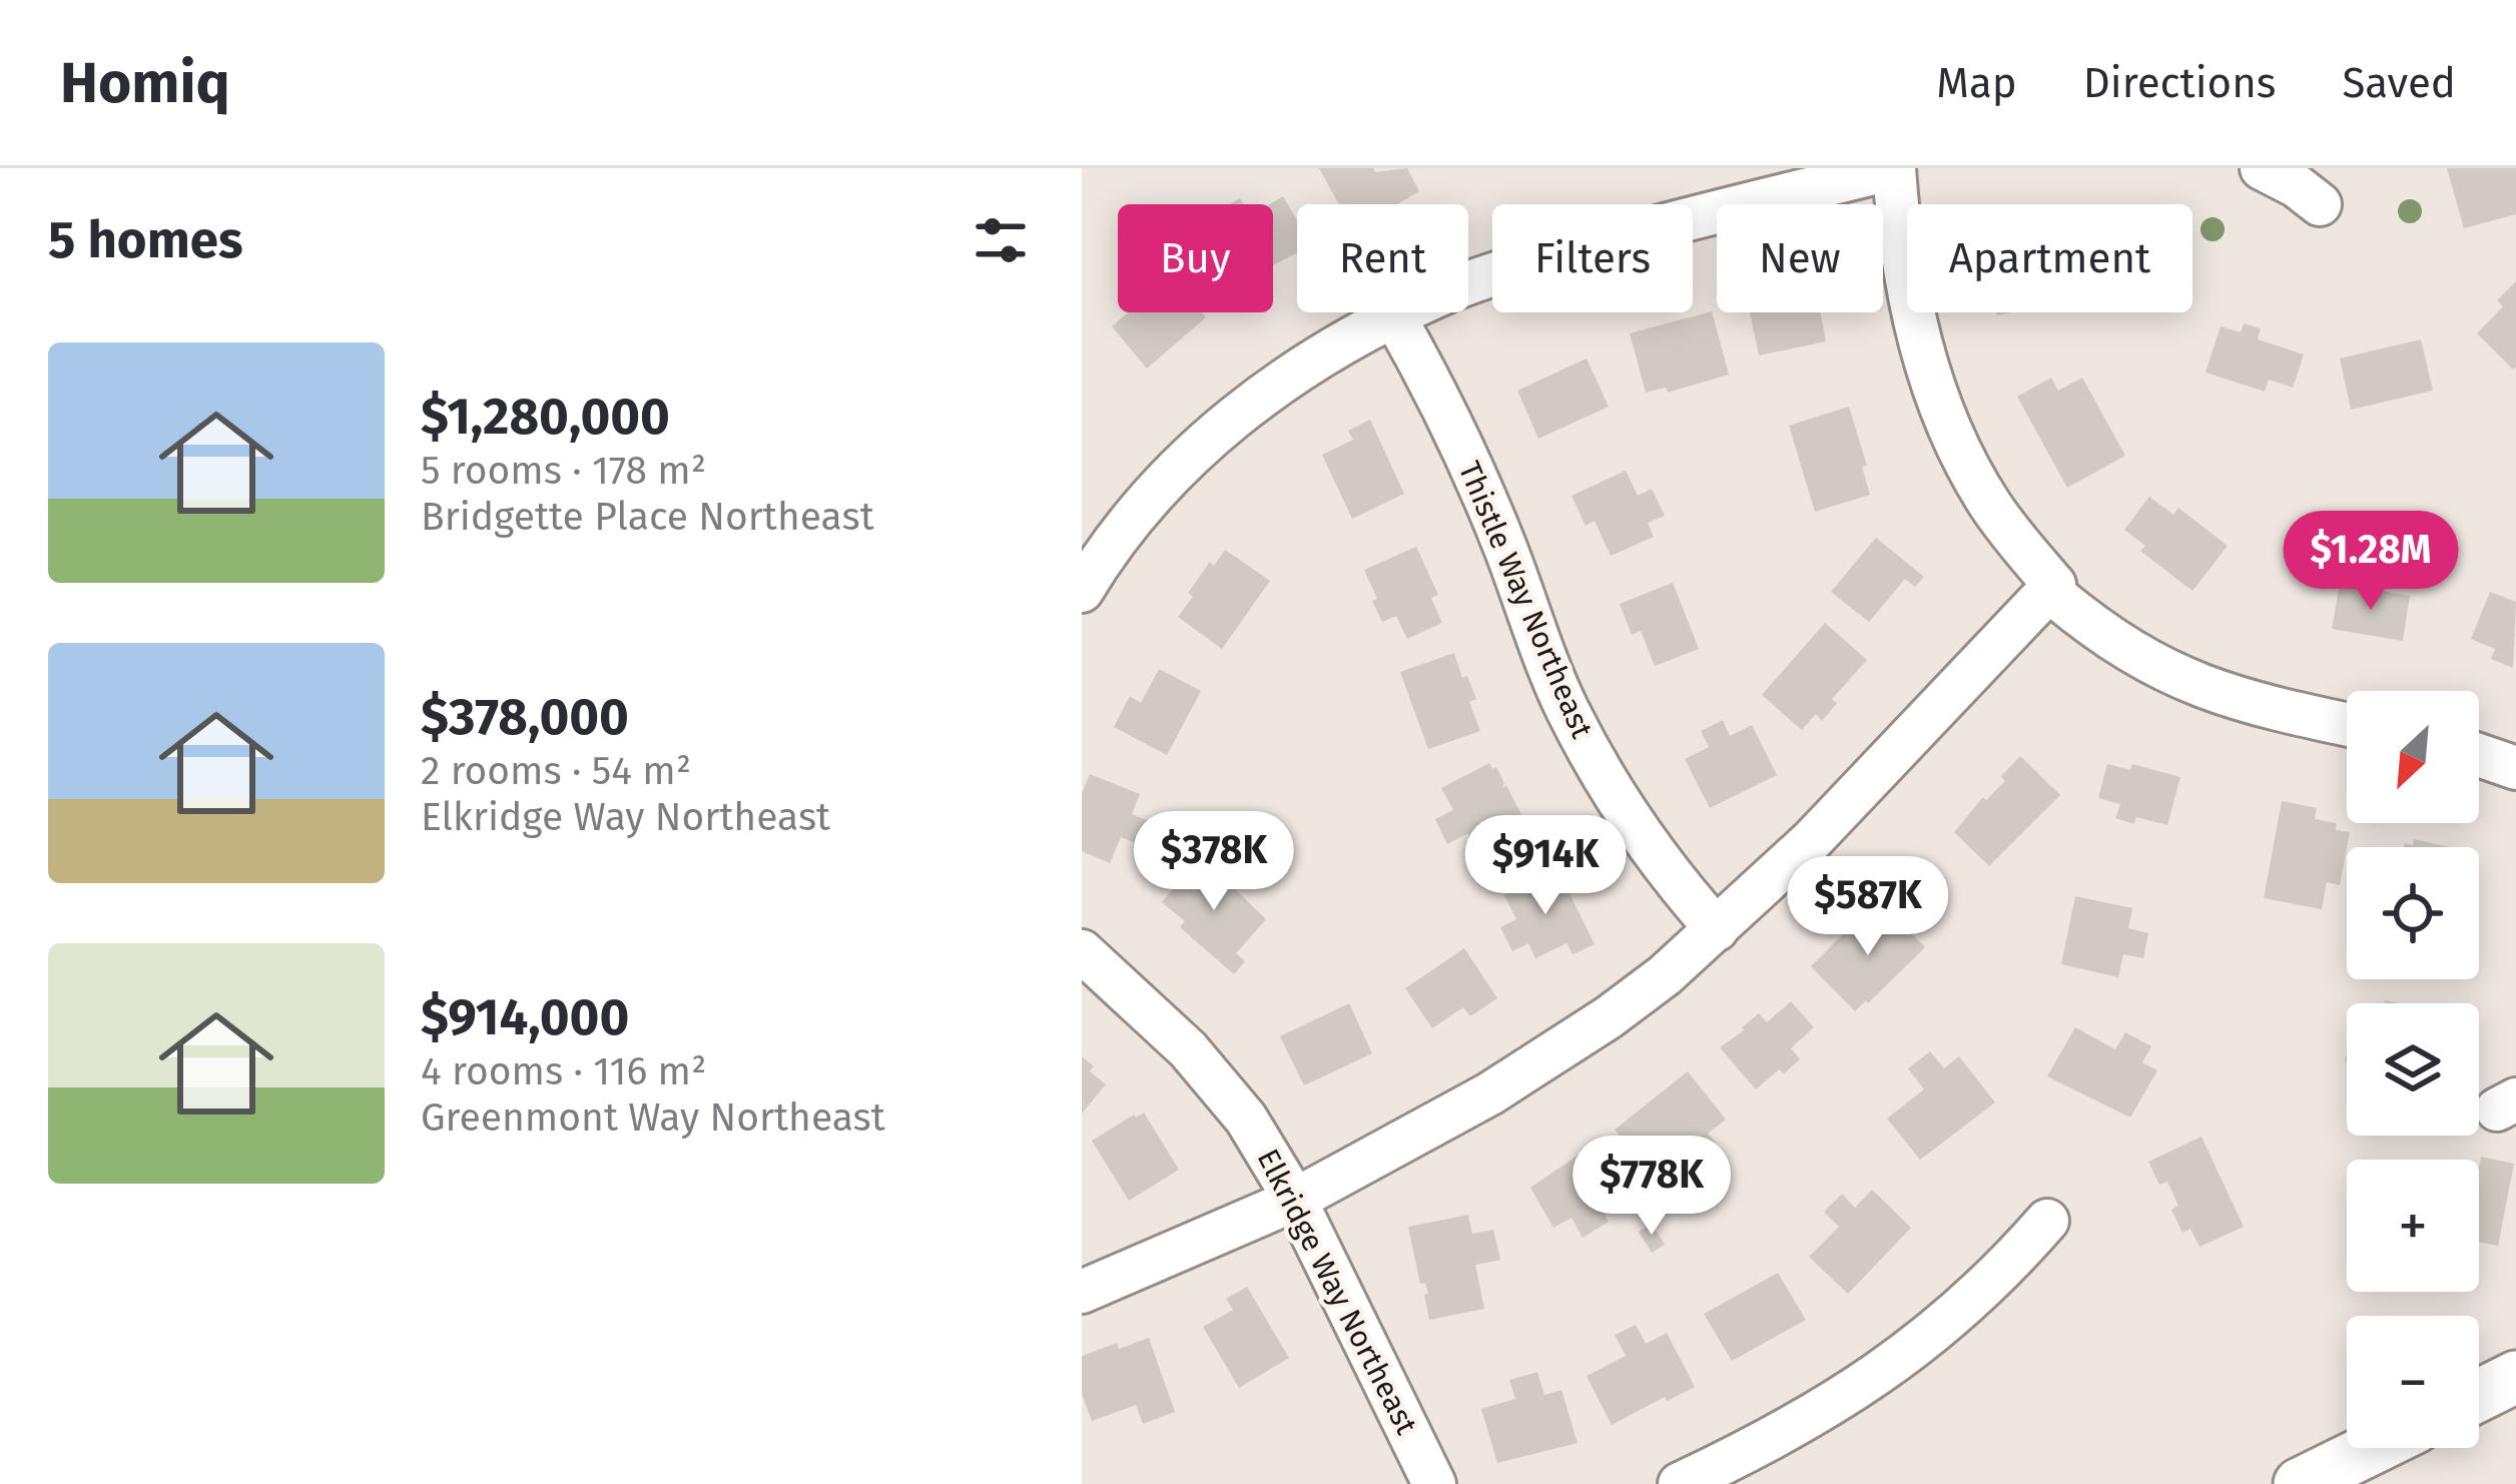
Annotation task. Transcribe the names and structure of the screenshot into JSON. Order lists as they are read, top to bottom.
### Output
{
  "streets": {
    "street": ["Thistle Way Northeast", "Elkridge Way Northeast"]
  },
  "north": "bottom left",
  "page": {
    "header": "Homiq",
    "nav": ["Map", "Directions", "Saved"],
    "heading": "5 homes",
    "chip": [
      "Buy",
      "Rent",
      "Filters",
      "New",
      "Apartment"
    ],
    "list": [
      {
        "name": "$1,280,000",
        "note": "5 rooms · 178 m² · Bridgette Place Northeast"
      },
      {
        "name": "$378,000",
        "note": "2 rooms · 54 m² · Elkridge Way Northeast"
      },
      {
        "name": "$914,000",
        "note": "4 rooms · 116 m² · Greenmont Way Northeast"
      }
    ],
    "price": [
      "$1.28M",
      "$378K",
      "$914K",
      "$587K",
      "$778K"
    ],
    "map_buttons": ["+", "−"]
  }
}
